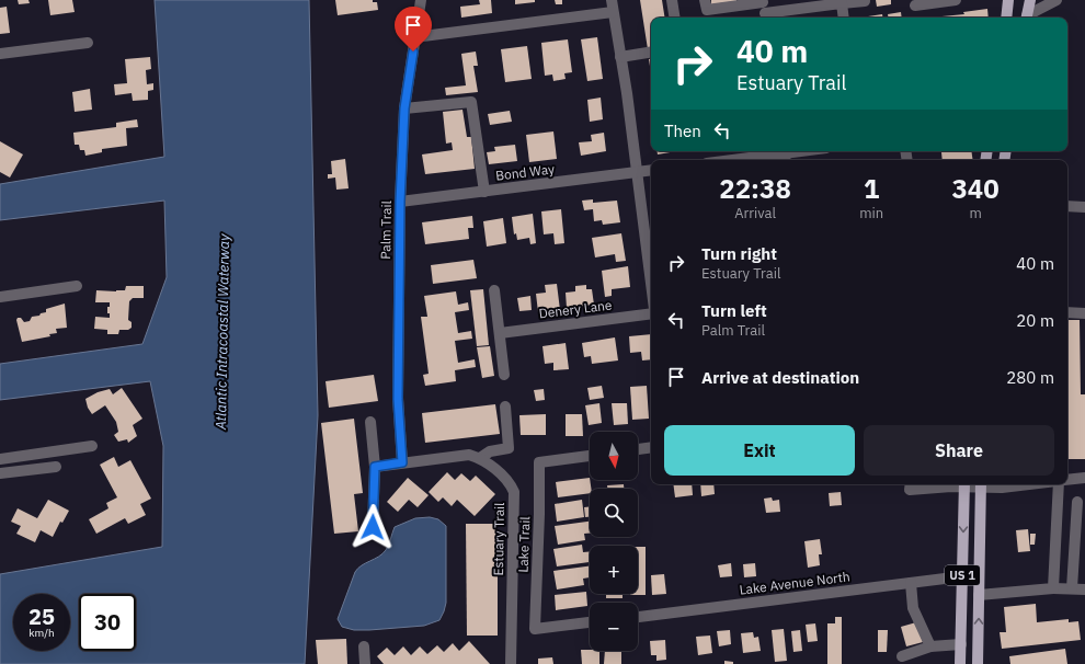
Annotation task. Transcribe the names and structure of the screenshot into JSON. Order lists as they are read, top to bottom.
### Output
{
  "streets": {
    "main road": ["US 1"],
    "street": [
      "Bond Way",
      "Palm Trail",
      "Denery Lane",
      "Estuary Trail",
      "Lake Trail",
      "Lake Avenue North"
    ]
  },
  "crossings": [
    ["Bond Way", "Palm Trail"],
    ["US 1", "Lake Avenue North"]
  ],
  "water": ["Atlantic Intracoastal Waterway"],
  "north": "bottom",
  "page": {
    "turn": ["40 m", "Estuary Trail"],
    "then": "Then",
    "eta": [
      "22:38",
      "Arrival",
      "1",
      "min",
      "340",
      "m"
    ],
    "list": [
      {
        "name": "Turn right",
        "note": "Estuary Trail",
        "value": "40 m"
      },
      {
        "name": "Turn left",
        "note": "Palm Trail",
        "value": "20 m"
      },
      {
        "name": "Arrive at destination",
        "value": "280 m"
      }
    ],
    "buttons": ["Exit", "Share"],
    "map_buttons": ["+", "−"],
    "speed": "25 km/h",
    "limit": "30"
  }
}
